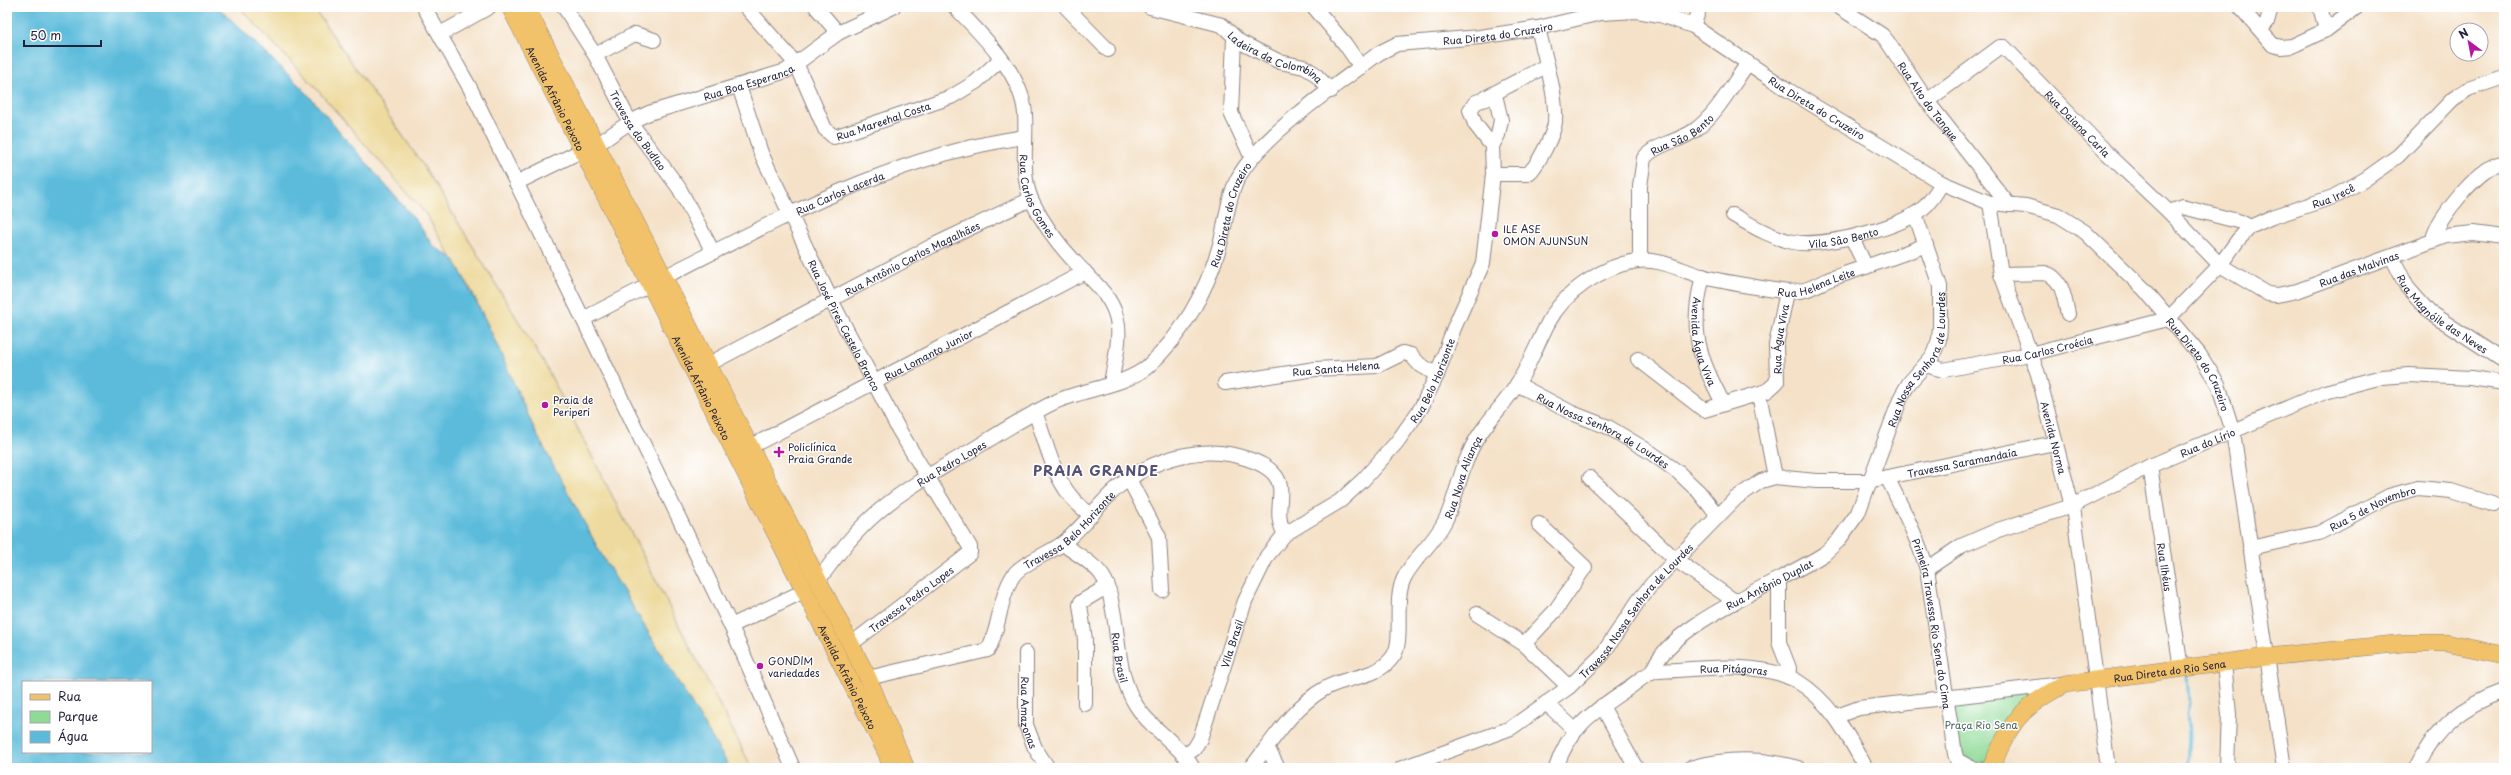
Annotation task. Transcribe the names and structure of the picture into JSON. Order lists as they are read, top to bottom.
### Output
{
  "streets": {
    "main road": ["Avenida Afrânio Peixoto", "Rua Direta do Rio Sena"],
    "street": [
      "Rua Direta do Cruzeiro",
      "Ladeira da Colombina",
      "Rua Boa Esperanca",
      "Rua Alto do Tanque",
      "Rua Mareehal Costa",
      "Rua Daiana Carla",
      "Travessa do Budlao",
      "Rua São Bento",
      "Rua Carlos Lacerda",
      "Rua Carlos Gomes",
      "Rua Irecê",
      "Vila Sâo Bento",
      "Rua Antônio Carlos Magalhães",
      "Rua das Malvinas",
      "Rua Helena Leite",
      "Rua Magnóile das Neves",
      "Rua José Pires Castelo Branco",
      "Rua Água Viva",
      "Avenida Água Viva",
      "Rua Carlos Croécia",
      "Rua Lomanto Junior",
      "Rua Nossa Senhora de Lourdes",
      "Rua Direto do Cruzeiro",
      "Rua Santa Helena",
      "Rua Belo Horizonte",
      "Avenida Norma",
      "Rua do Lírio",
      "Travessa Saramandaía",
      "Rua Pedro Lopes",
      "Rua Nova Aliança",
      "Rua 5 de Novembro",
      "Travessa Belo Horizonte",
      "Rua Ilhéus",
      "Rua Antônio Duplat",
      "Travessa Pedro Lopes",
      "Travessa Nossa Senhora de Lourdes",
      "Primeira Travessa Rio Sena do Cima",
      "Vila Brasil",
      "Rua Brasil",
      "Rua Pitágoras",
      "Rua Amazonas"
    ]
  },
  "crossings": [
    ["Rua Direta do Cruzeiro", "Ladeira da Colombina"],
    ["Rua Direta do Cruzeiro", "Rua Alto do Tanque"],
    ["Rua Direta do Cruzeiro", "Rua São Bento"],
    ["Rua Direta do Cruzeiro", "Rua Carlos Gomes"],
    ["Rua Direta do Cruzeiro", "Vila Sâo Bento"],
    ["Rua Direta do Cruzeiro", "Rua Direto do Cruzeiro"],
    ["Rua Direta do Cruzeiro", "Avenida Norma"],
    ["Rua Direta do Cruzeiro", "Rua Pedro Lopes"],
    ["Rua Boa Esperanca", "Avenida Afrânio Peixoto"],
    ["Rua Boa Esperanca", "Rua Mareehal Costa"],
    ["Rua Boa Esperanca", "Travessa do Budlao"],
    ["Rua Boa Esperanca", "Rua José Pires Castelo Branco"],
    ["Avenida Afrânio Peixoto", "Rua Carlos Lacerda"],
    ["Avenida Afrânio Peixoto", "Rua Antônio Carlos Magalhães"],
    ["Avenida Afrânio Peixoto", "Rua Lomanto Junior"],
    ["Avenida Afrânio Peixoto", "Rua Pedro Lopes"],
    ["Avenida Afrânio Peixoto", "Travessa Belo Horizonte"],
    ["Avenida Afrânio Peixoto", "Travessa Pedro Lopes"],
    ["Rua Alto do Tanque", "Rua Daiana Carla"],
    ["Rua Alto do Tanque", "Rua Direto do Cruzeiro"],
    ["Rua Mareehal Costa", "Rua Carlos Gomes"],
    ["Rua Daiana Carla", "Rua Irecê"],
    ["Rua Daiana Carla", "Rua das Malvinas"],
    ["Travessa do Budlao", "Rua Carlos Lacerda"],
    ["Rua São Bento", "Rua Nova Aliança"],
    ["Rua Carlos Lacerda", "Rua Carlos Gomes"],
    ["Rua Carlos Lacerda", "Rua José Pires Castelo Branco"],
    ["Rua Carlos Gomes", "Rua Antônio Carlos Magalhães"],
    ["Rua Carlos Gomes", "Rua Lomanto Junior"],
    ["Rua Carlos Gomes", "Rua Pedro Lopes"],
    ["Rua Irecê", "Rua das Malvinas"],
    ["Rua Irecê", "Rua Carlos Croécia"],
    ["Rua Irecê", "Rua Direto do Cruzeiro"],
    ["Vila Sâo Bento", "Rua Nossa Senhora de Lourdes"],
    ["Rua Antônio Carlos Magalhães", "Rua José Pires Castelo Branco"],
    ["Rua das Malvinas", "Rua Magnóile das Neves"],
    ["Rua Helena Leite", "Rua Água Viva"],
    ["Rua Helena Leite", "Avenida Água Viva"],
    ["Rua Helena Leite", "Rua Nossa Senhora de Lourdes"],
    ["Rua Helena Leite", "Rua Nova Aliança"],
    ["Rua José Pires Castelo Branco", "Rua Lomanto Junior"],
    ["Rua José Pires Castelo Branco", "Rua Pedro Lopes"],
    ["Rua José Pires Castelo Branco", "Travessa Pedro Lopes"],
    ["Avenida Água Viva", "Rua Nova Aliança"],
    ["Rua Carlos Croécia", "Rua Nossa Senhora de Lourdes"],
    ["Rua Carlos Croécia", "Rua Direto do Cruzeiro"],
    ["Rua Carlos Croécia", "Avenida Norma"],
    ["Rua Nossa Senhora de Lourdes", "Travessa Saramandaía"],
    ["Rua Nossa Senhora de Lourdes", "Rua Nova Aliança"],
    ["Rua Nossa Senhora de Lourdes", "Rua Antônio Duplat"],
    ["Rua Nossa Senhora de Lourdes", "Travessa Nossa Senhora de Lourdes"],
    ["Rua Direto do Cruzeiro", "Rua do Lírio"],
    ["Rua Direto do Cruzeiro", "Rua 5 de Novembro"],
    ["Rua Direto do Cruzeiro", "Rua Direta do Rio Sena"],
    ["Rua Santa Helena", "Rua Belo Horizonte"],
    ["Rua Belo Horizonte", "Travessa Belo Horizonte"],
    ["Rua Belo Horizonte", "Vila Brasil"],
    ["Avenida Norma", "Rua do Lírio"],
    ["Avenida Norma", "Travessa Saramandaía"],
    ["Avenida Norma", "Rua Direta do Rio Sena"],
    ["Rua do Lírio", "Rua Ilhéus"],
    ["Rua do Lírio", "Primeira Travessa Rio Sena do Cima"],
    ["Travessa Saramandaía", "Rua Antônio Duplat"],
    ["Travessa Saramandaía", "Primeira Travessa Rio Sena do Cima"],
    ["Travessa Belo Horizonte", "Vila Brasil"],
    ["Travessa Belo Horizonte", "Rua Brasil"],
    ["Rua Ilhéus", "Rua Direta do Rio Sena"],
    ["Rua Antônio Duplat", "Rua Pitágoras"],
    ["Primeira Travessa Rio Sena do Cima", "Rua Direta do Rio Sena"],
    ["Vila Brasil", "Rua Brasil"],
    ["Rua Direta do Rio Sena", "Rua Pitágoras"]
  ],
  "districts": ["PRAIA GRANDE"],
  "parks": ["Praça Rio Sena"],
  "places": {
    "other": ["ILE ASE OMON AJUNSUN", "Praia de Periperi", "GONDIM variedades"],
    "health": ["Policlínica Praia Grande"]
  },
  "legend": ["Rua", "Parque", "Água"],
  "scale_bar": "50 m",
  "north": "top left"
}
